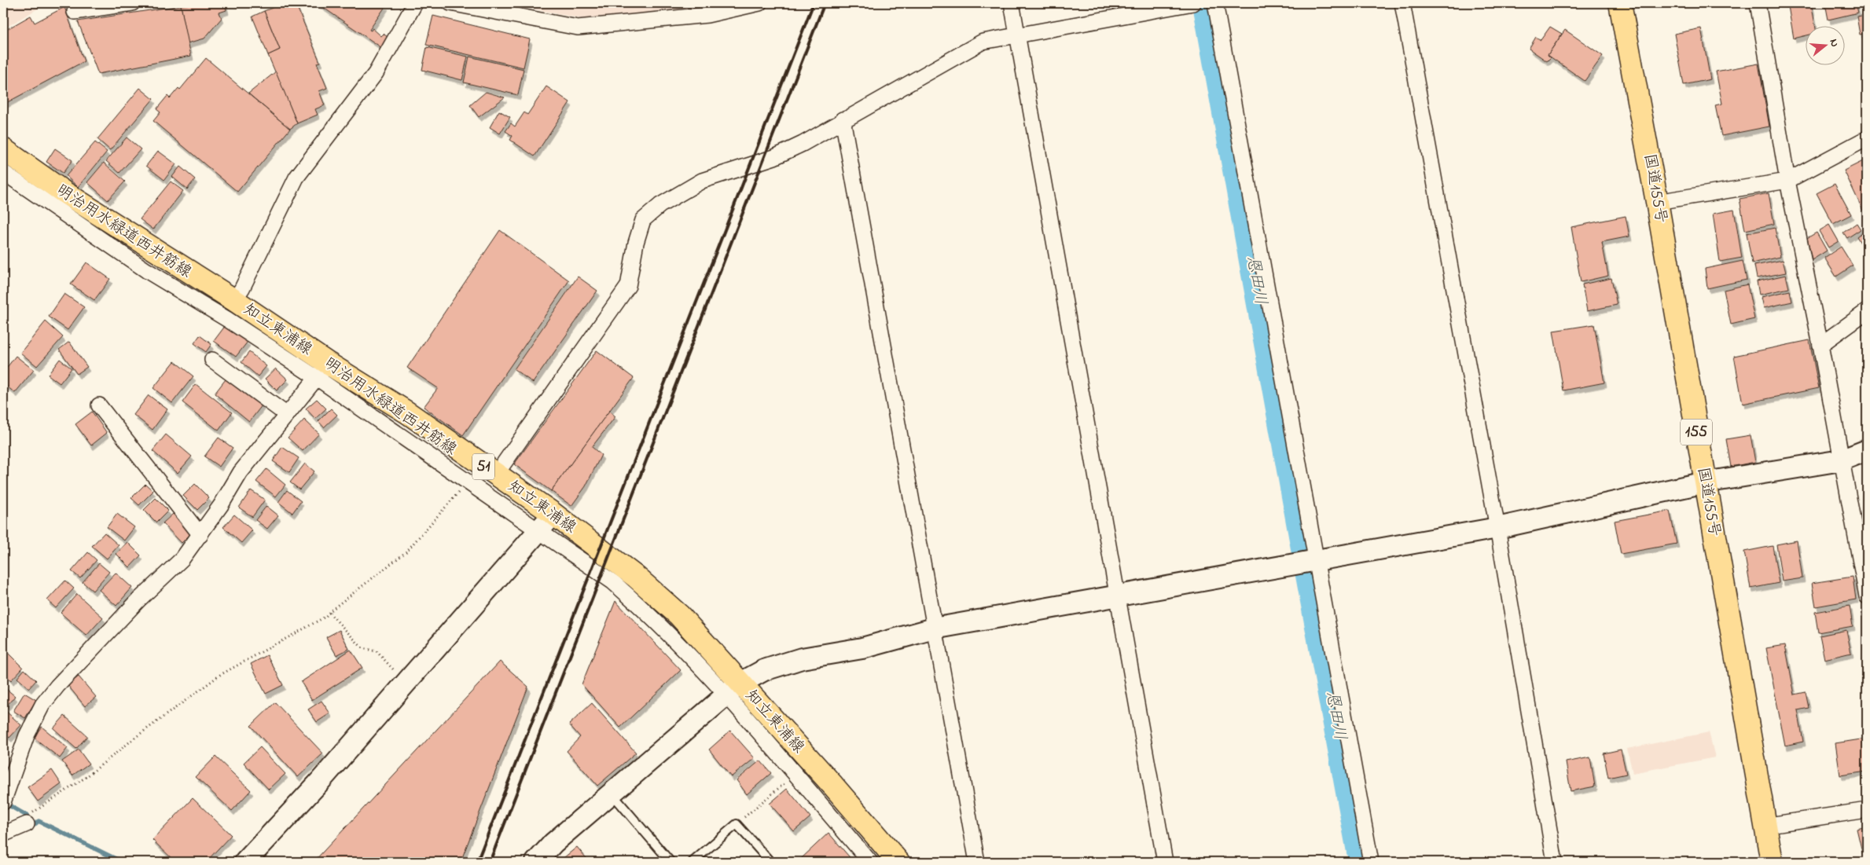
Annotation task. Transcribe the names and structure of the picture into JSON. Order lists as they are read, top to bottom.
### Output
{
  "streets": {
    "main road": [
      "国道155号",
      "知立東浦線",
      "155",
      "51"
    ],
    "street": ["明治用水緑道西井筋線"]
  },
  "crossings": [
    ["明治用水緑道西井筋線", "知立東浦線"]
  ],
  "water": ["恩田川"],
  "north": "right"
}
